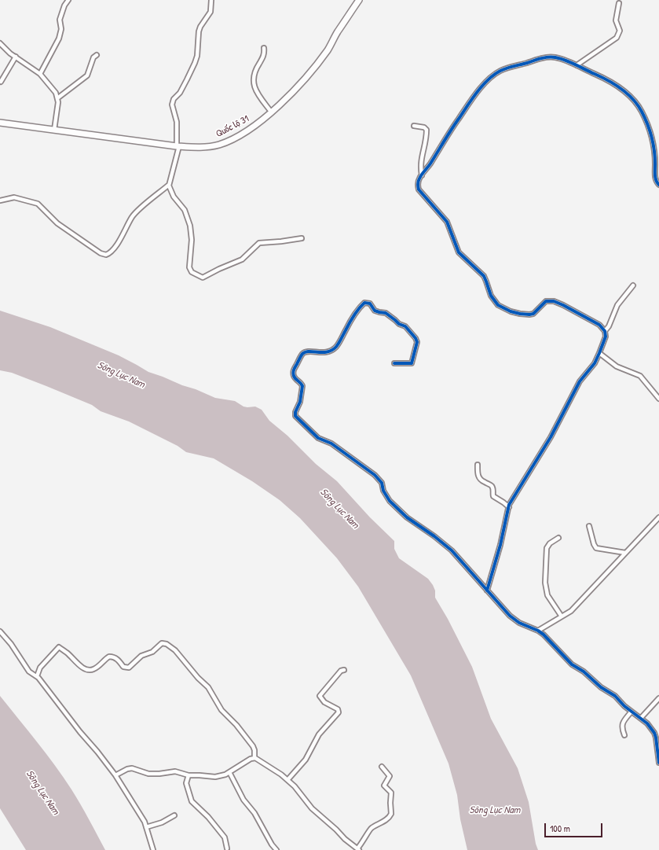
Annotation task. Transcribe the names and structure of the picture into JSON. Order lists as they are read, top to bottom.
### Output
{
  "streets": {
    "highway": ["Quốc lộ 31"]
  },
  "water": ["Sông Lục Nam"],
  "scale_bar": "100 m"
}
